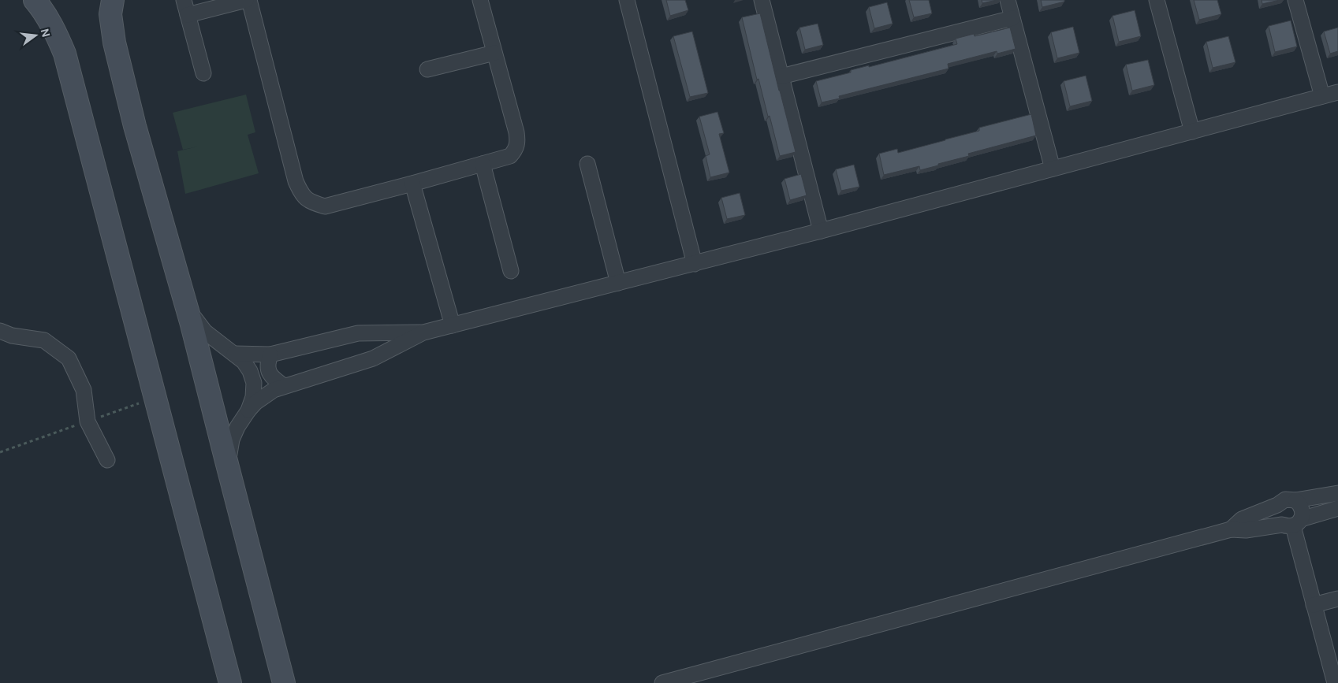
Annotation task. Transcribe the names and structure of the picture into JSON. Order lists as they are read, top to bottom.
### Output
{
  "north": "right"
}
